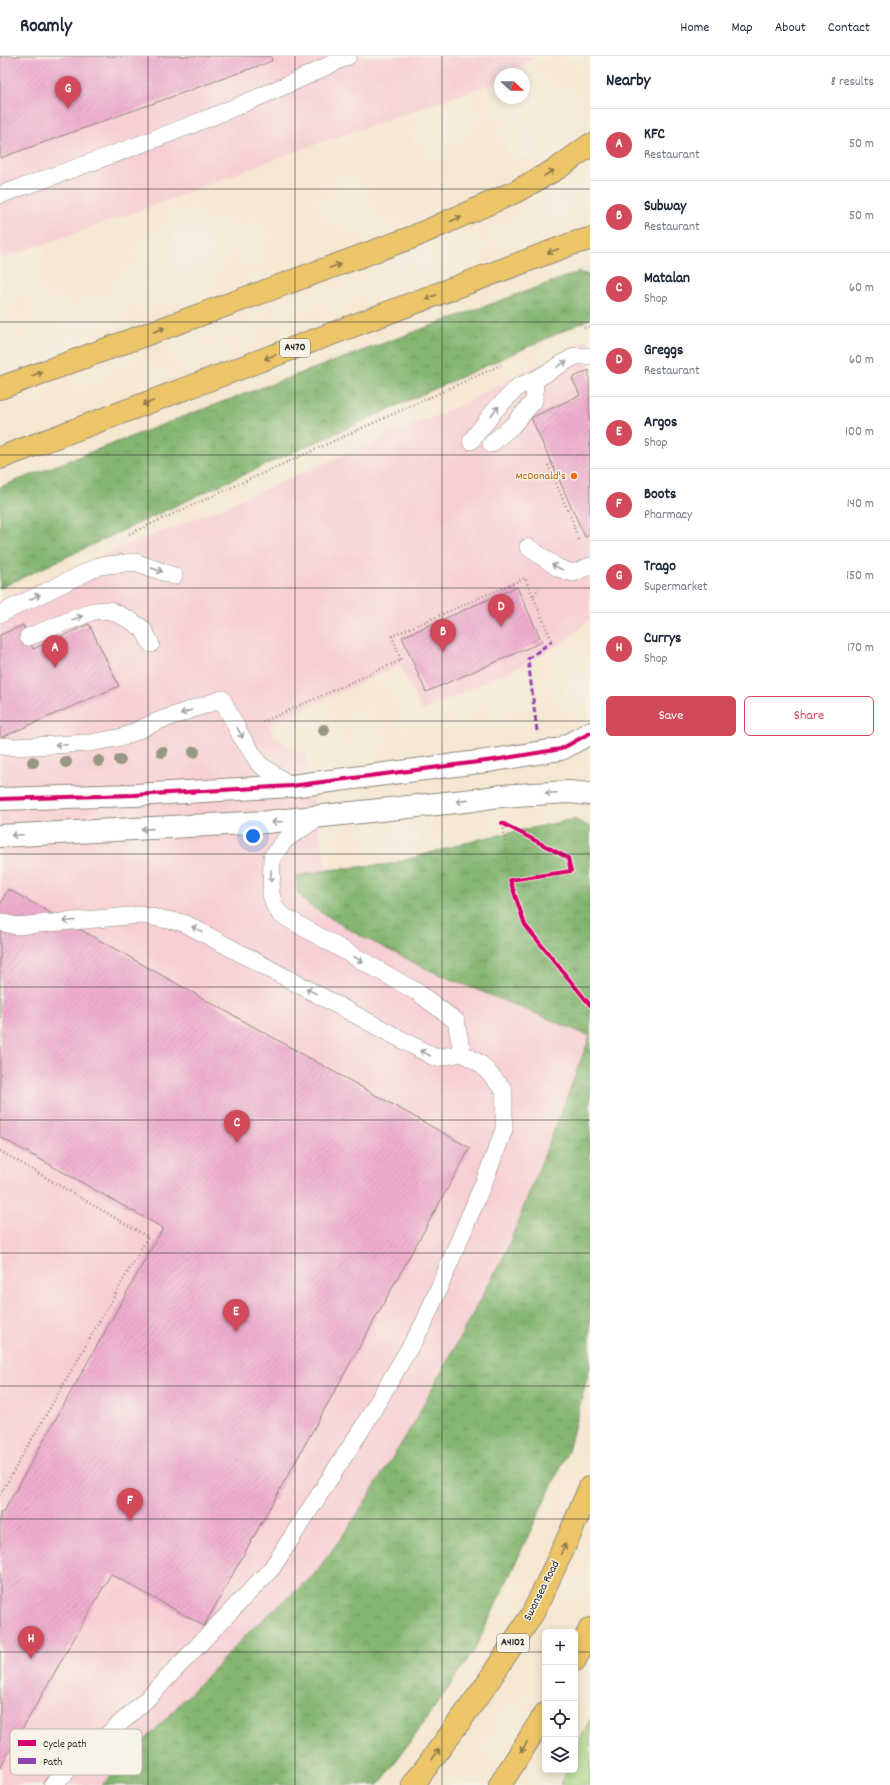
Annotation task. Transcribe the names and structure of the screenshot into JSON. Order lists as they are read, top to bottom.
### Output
{
  "streets": {
    "main road": ["A470", "Swansea Road", "A4102"]
  },
  "places": ["McDonald's"],
  "legend": ["Cycle path", "Path"],
  "north": "right",
  "page": {
    "header": "Roamly",
    "nav": [
      "Home",
      "Map",
      "About",
      "Contact"
    ],
    "heading": ["Nearby", "8 results"],
    "pins": [
      "G",
      "D",
      "B",
      "A",
      "C",
      "E",
      "F",
      "H"
    ],
    "list": [
      {
        "mark": "A",
        "name": "KFC",
        "note": "Restaurant",
        "value": "50 m"
      },
      {
        "mark": "B",
        "name": "Subway",
        "note": "Restaurant",
        "value": "50 m"
      },
      {
        "mark": "C",
        "name": "Matalan",
        "note": "Shop",
        "value": "60 m"
      },
      {
        "mark": "D",
        "name": "Greggs",
        "note": "Restaurant",
        "value": "60 m"
      },
      {
        "mark": "E",
        "name": "Argos",
        "note": "Shop",
        "value": "100 m"
      },
      {
        "mark": "F",
        "name": "Boots",
        "note": "Pharmacy",
        "value": "140 m"
      },
      {
        "mark": "G",
        "name": "Trago",
        "note": "Supermarket",
        "value": "150 m"
      },
      {
        "mark": "H",
        "name": "Currys",
        "note": "Shop",
        "value": "170 m"
      }
    ],
    "buttons": ["Save", "Share"],
    "map_buttons": ["+", "−"]
  }
}
